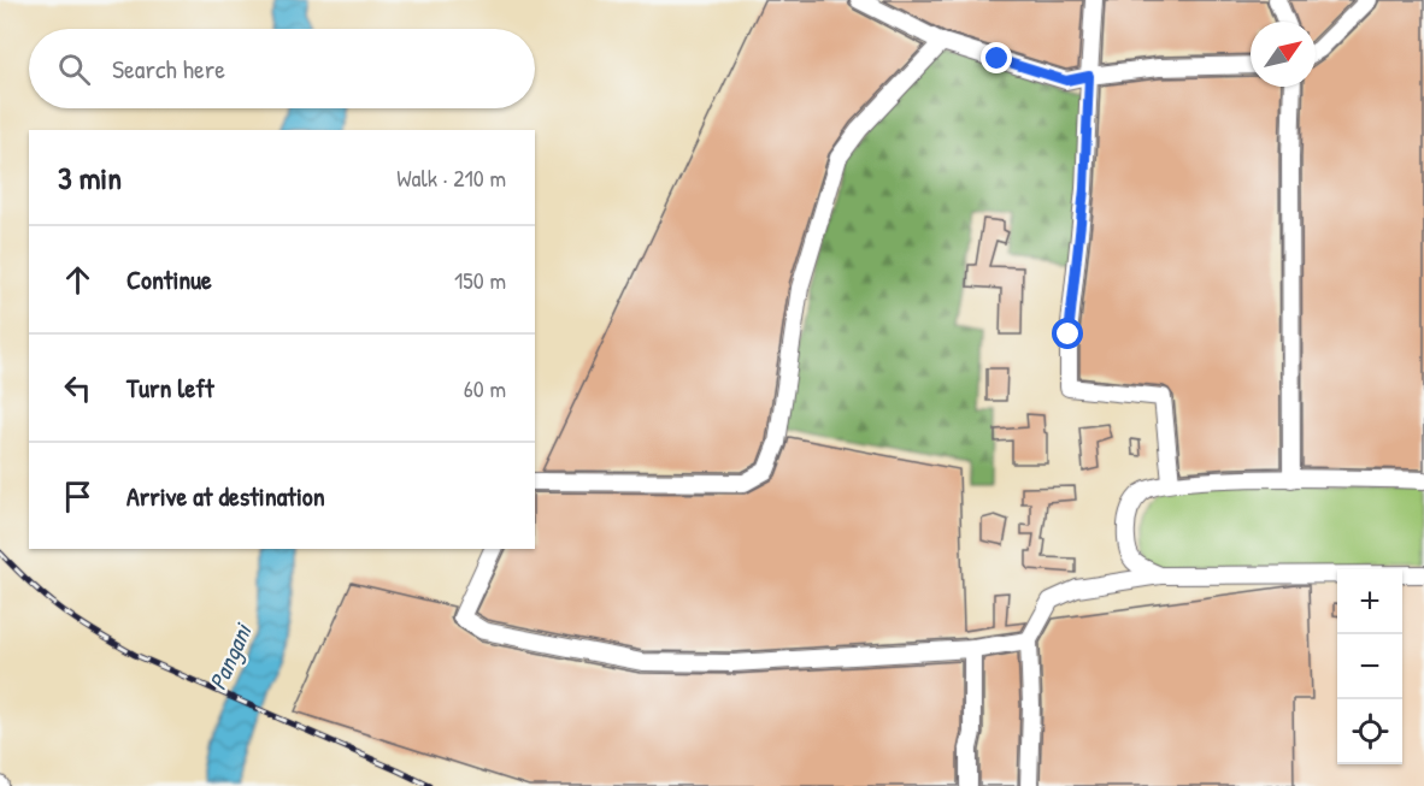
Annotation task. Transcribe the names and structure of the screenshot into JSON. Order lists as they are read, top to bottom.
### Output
{
  "water": ["Pangani"],
  "north": "top right",
  "page": {
    "search": "Search here",
    "heading": ["3 min", "Walk · 210 m"],
    "list": [
      ["Continue", "150 m"],
      ["Turn left", "60 m"],
      "Arrive at destination"
    ],
    "map_buttons": ["+", "−"]
  }
}
